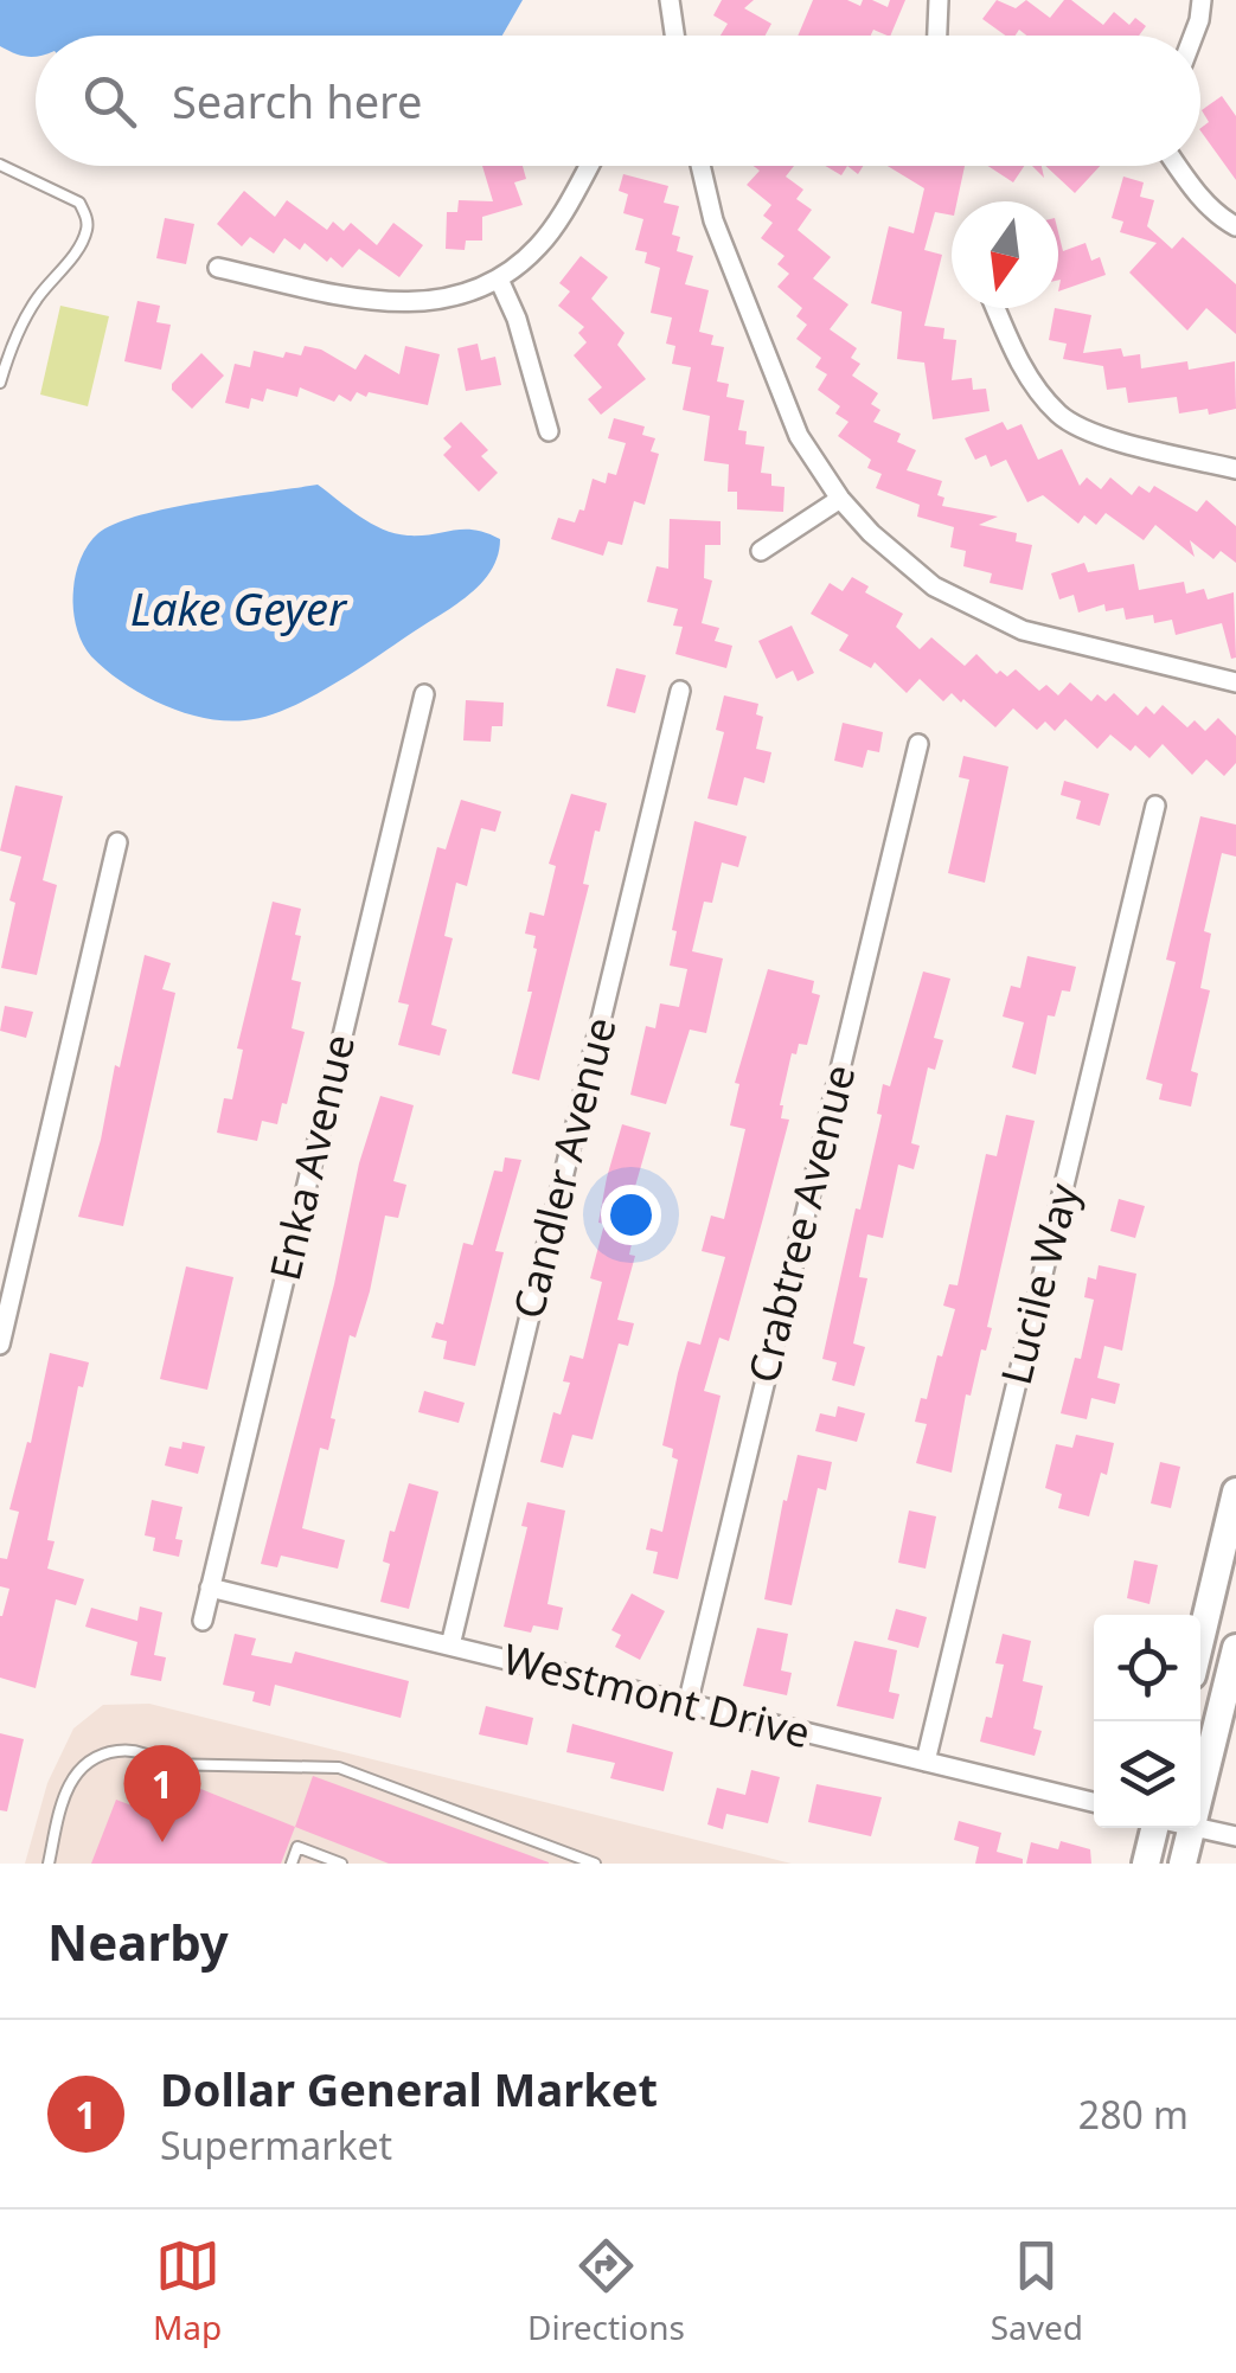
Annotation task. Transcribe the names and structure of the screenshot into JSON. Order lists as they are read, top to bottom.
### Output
{
  "streets": {
    "street": [
      "Enka Avenue",
      "Candler Avenue",
      "Crabtree Avenue",
      "Lucile Way",
      "Westmont Drive"
    ]
  },
  "crossings": [
    ["Enka Avenue", "Westmont Drive"],
    ["Candler Avenue", "Westmont Drive"],
    ["Crabtree Avenue", "Westmont Drive"],
    ["Lucile Way", "Westmont Drive"]
  ],
  "water": ["Lake Geyer"],
  "north": "bottom",
  "page": {
    "search": "Search here",
    "pins": "1",
    "heading": "Nearby",
    "list": [
      {
        "mark": "1",
        "name": "Dollar General Market",
        "note": "Supermarket",
        "value": "280 m"
      }
    ],
    "nav": ["Map", "Directions", "Saved"]
  }
}
